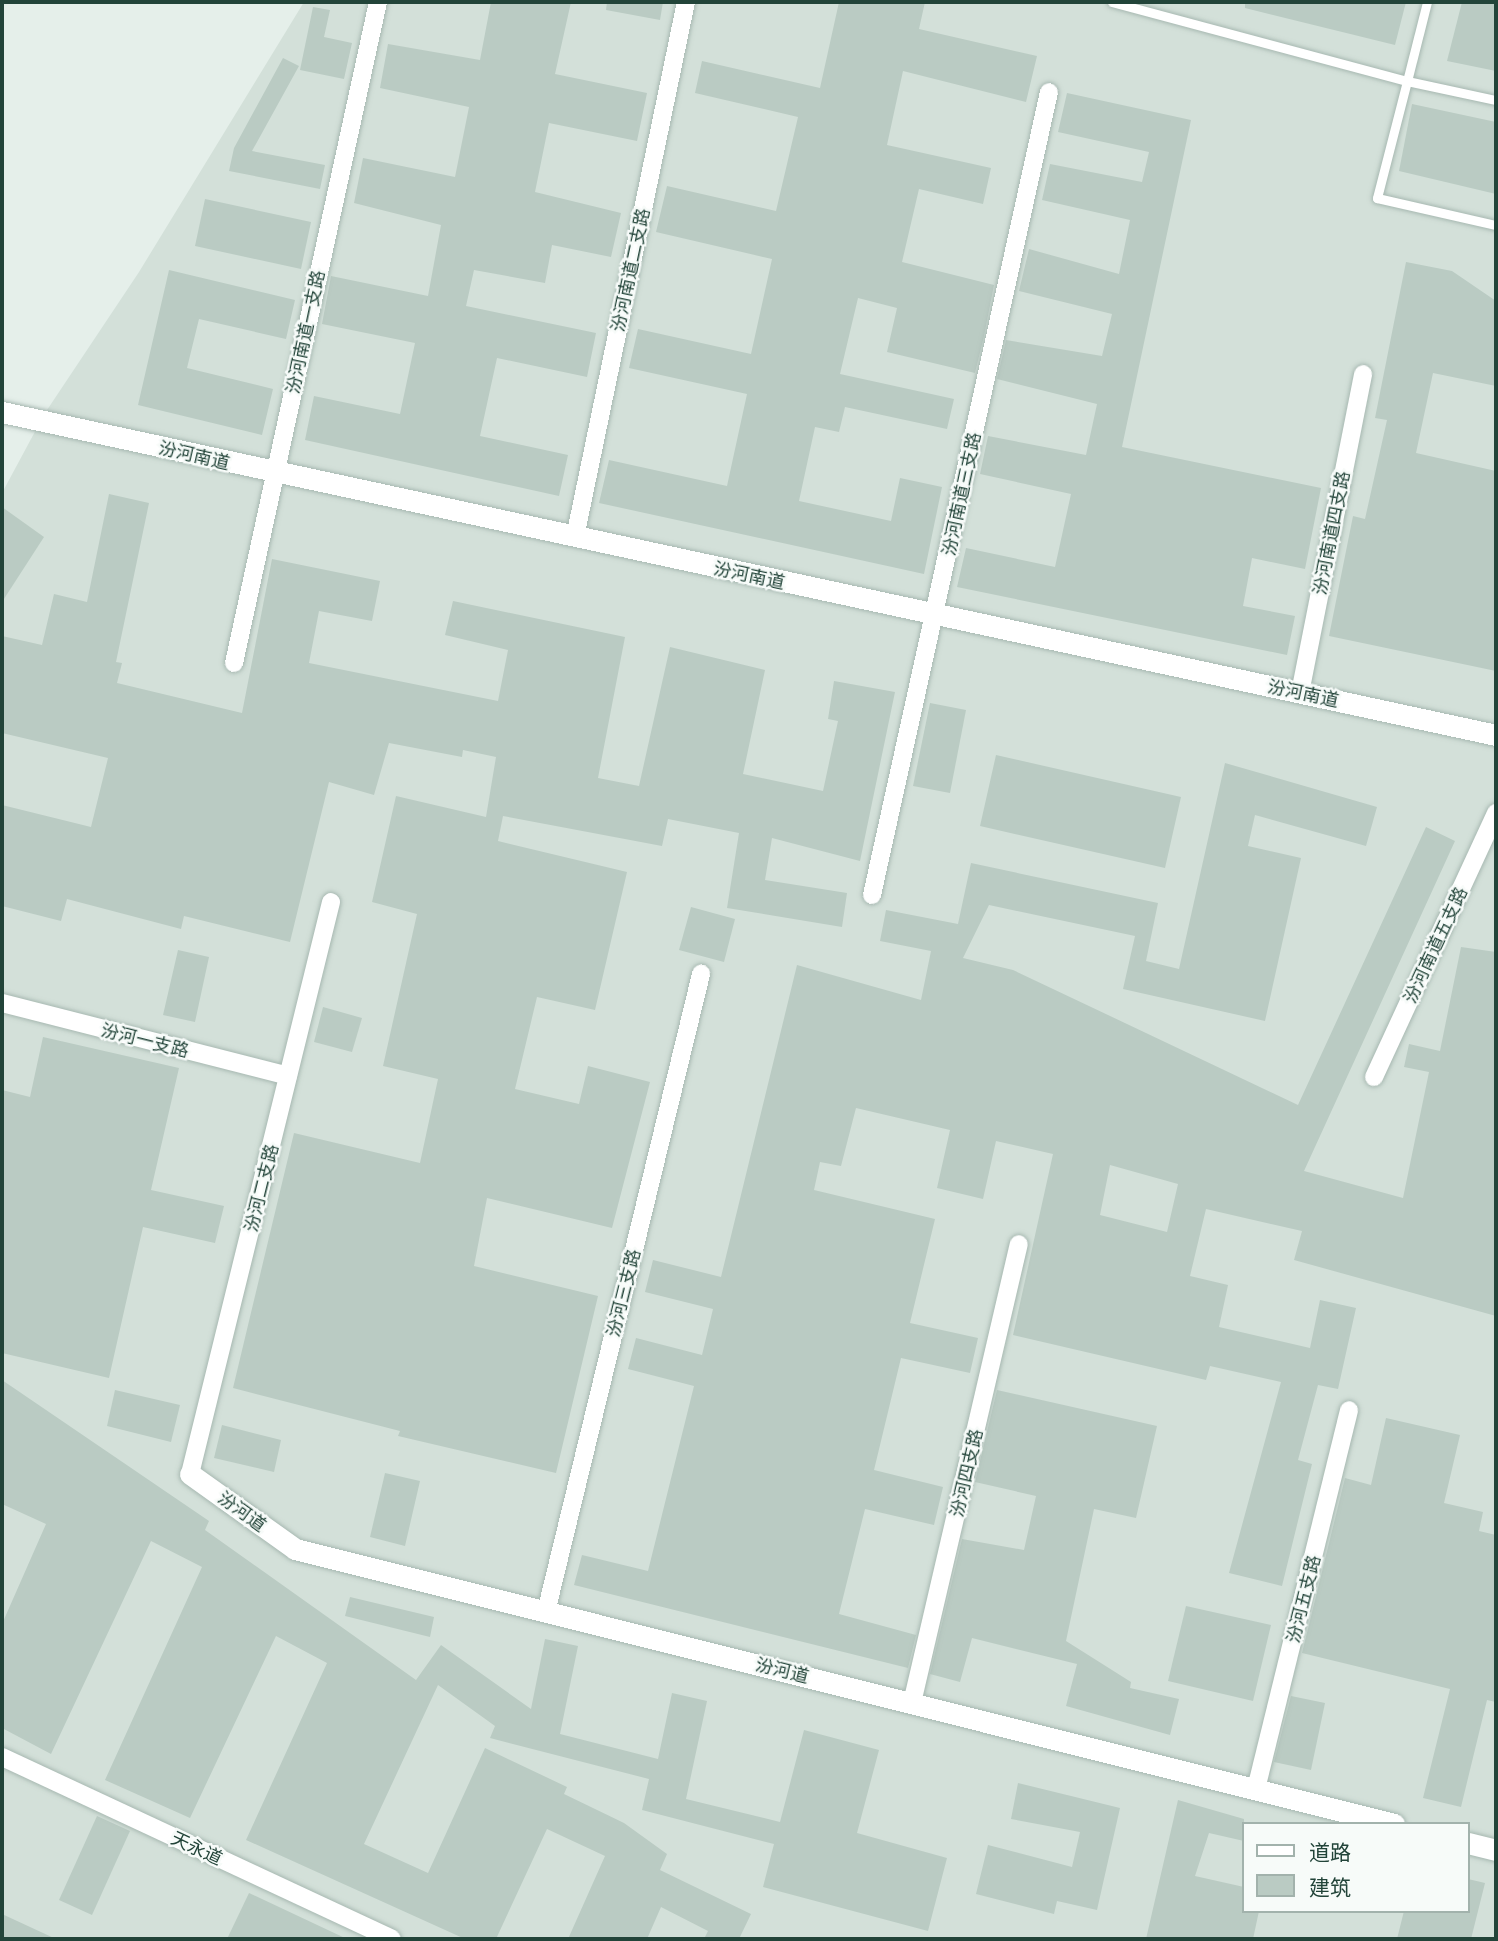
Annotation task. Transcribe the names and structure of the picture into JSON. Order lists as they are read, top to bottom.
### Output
{
  "streets": {
    "street": [
      "汾河南道二支路",
      "汾河南道一支路",
      "汾河南道",
      "汾河南道三支路",
      "汾河南道四支路",
      "汾河南道五支路",
      "汾河一支路",
      "汾河二支路",
      "汾河三支路",
      "汾河四支路",
      "汾河道",
      "汾河五支路",
      "天永道"
    ]
  },
  "crossings": [
    ["汾河南道二支路", "汾河南道"],
    ["汾河南道一支路", "汾河南道"],
    ["汾河南道", "汾河南道三支路"],
    ["汾河南道", "汾河南道四支路"],
    ["汾河一支路", "汾河二支路"],
    ["汾河二支路", "汾河道"],
    ["汾河三支路", "汾河道"],
    ["汾河四支路", "汾河道"],
    ["汾河道", "汾河五支路"]
  ],
  "legend": ["道路", "建筑"]
}
